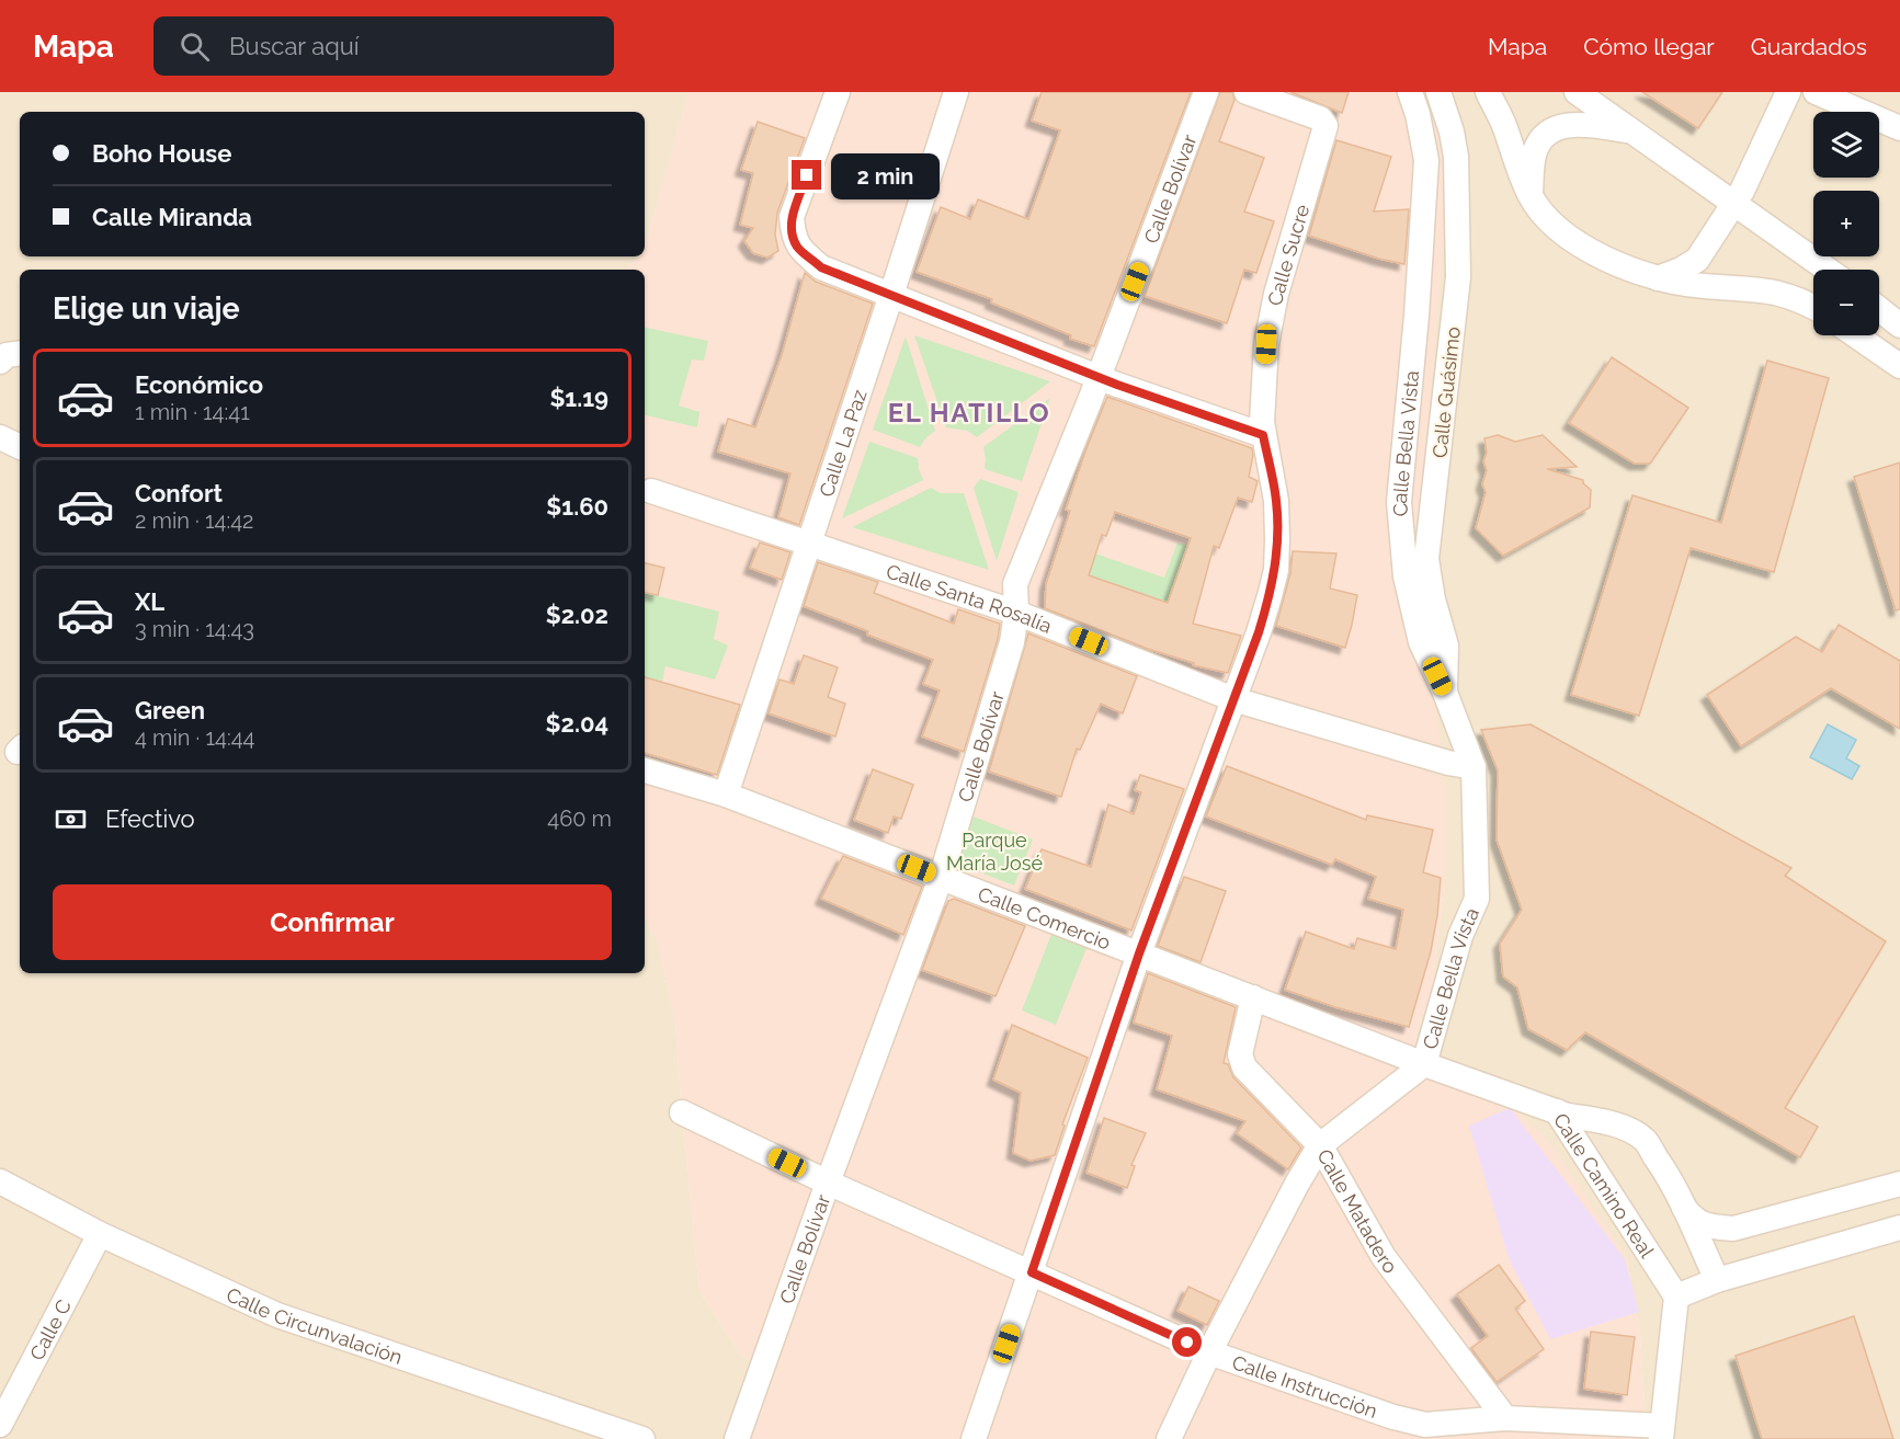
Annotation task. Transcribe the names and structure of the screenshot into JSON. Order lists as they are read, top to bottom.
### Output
{
  "streets": {
    "street": [
      "Calle Bolívar",
      "Calle Sucre",
      "Calle Guásimo",
      "Calle La Paz",
      "Calle Bella Vista",
      "Calle Santa Rosalía",
      "Calle Comercio",
      "Calle Camino Real",
      "Calle Matadero",
      "Calle Circunvalación",
      "Calle C",
      "Calle Instrucción"
    ]
  },
  "crossings": [
    ["Calle Bolívar", "Calle Santa Rosalía"],
    ["Calle Bolívar", "Calle Comercio"],
    ["Calle Bolívar", "Calle Instrucción"],
    ["Calle Sucre", "Calle Santa Rosalía"],
    ["Calle Sucre", "Calle Comercio"],
    ["Calle Sucre", "Calle Instrucción"],
    ["Calle Guásimo", "Calle Bella Vista"],
    ["Calle La Paz", "Calle Santa Rosalía"],
    ["Calle La Paz", "Calle Comercio"],
    ["Calle Bella Vista", "Calle Santa Rosalía"],
    ["Calle Bella Vista", "Calle Comercio"],
    ["Calle Bella Vista", "Calle Matadero"],
    ["Calle Bella Vista", "Calle Instrucción"],
    ["Calle Comercio", "Calle Camino Real"],
    ["Calle Comercio", "Calle Matadero"],
    ["Calle Matadero", "Calle Instrucción"],
    ["Calle Circunvalación", "Calle C"]
  ],
  "districts": ["EL HATILLO"],
  "parks": ["Parque María José"],
  "page": {
    "header": "Mapa",
    "search": "Buscar aquí",
    "nav": ["Mapa", "Cómo llegar", "Guardados"],
    "map_buttons": ["+", "−"],
    "banner": ["Boho House", "Calle Miranda"],
    "bubble": "2 min",
    "heading": "Elige un viaje",
    "list": [
      {
        "name": "Económico",
        "note": "1 min · 14:41",
        "value": "$1.19"
      },
      {
        "name": "Confort",
        "note": "2 min · 14:42",
        "value": "$1.60"
      },
      {
        "name": "XL",
        "note": "3 min · 14:43",
        "value": "$2.02"
      },
      {
        "name": "Green",
        "note": "4 min · 14:44",
        "value": "$2.04"
      }
    ],
    "pay": ["Efectivo", "460 m"],
    "buttons": "Confirmar"
  }
}
